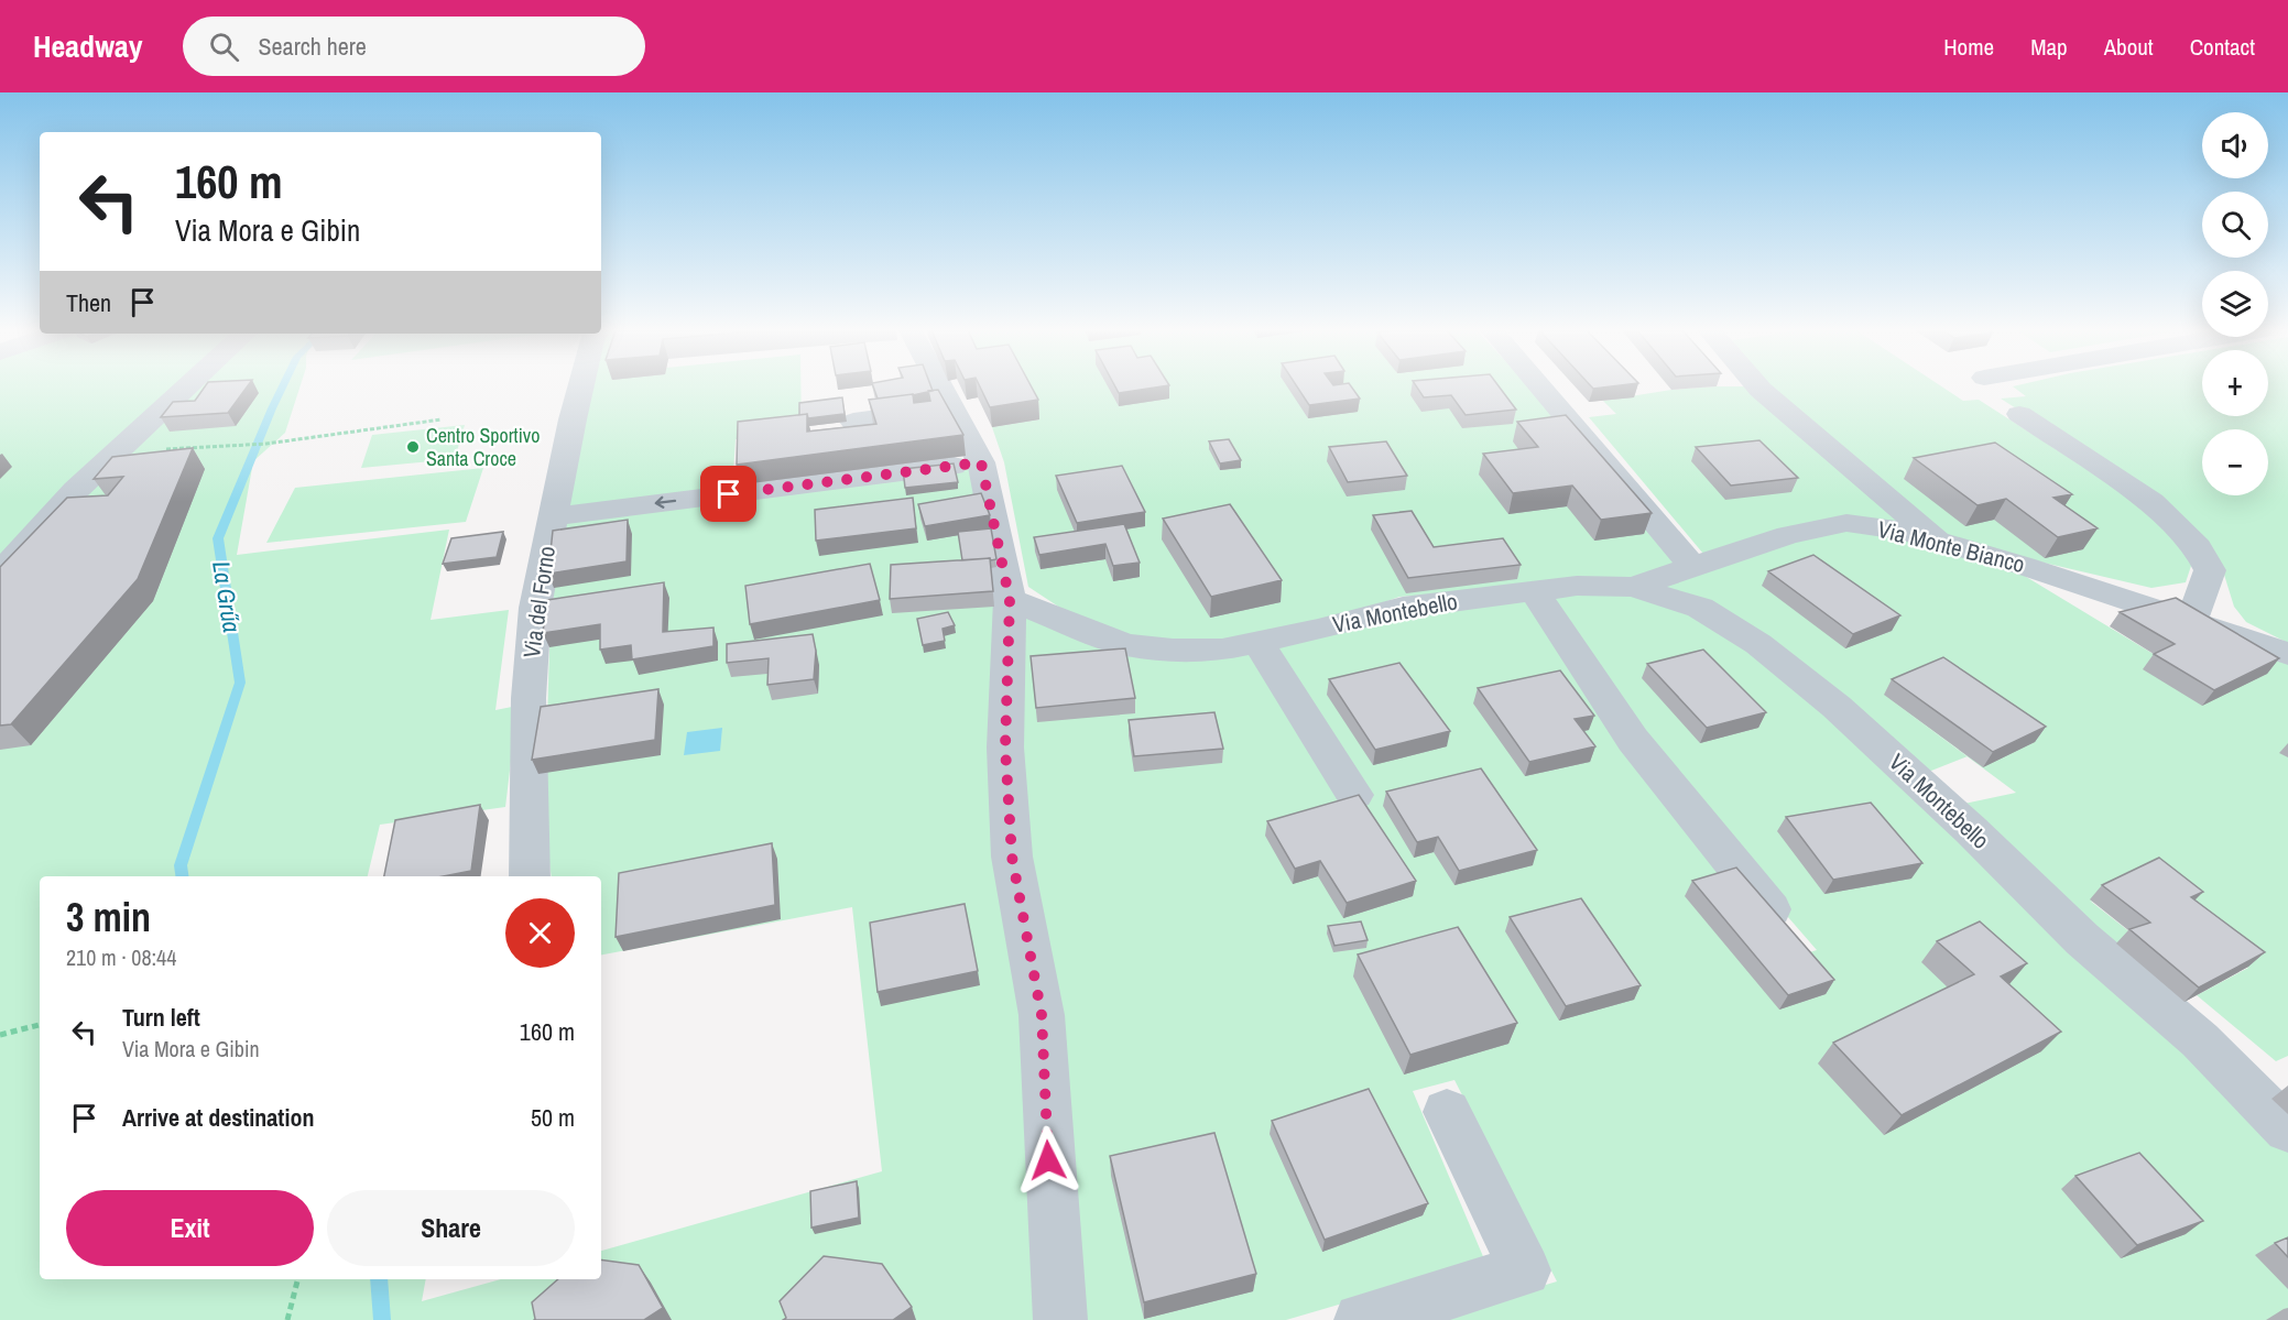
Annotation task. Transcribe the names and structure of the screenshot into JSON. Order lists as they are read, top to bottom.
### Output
{
  "streets": {
    "street": ["Via Monte Bianco", "Via del Forno", "Via Montebello"]
  },
  "crossings": [
    ["Via Monte Bianco", "Via Montebello"]
  ],
  "water": ["La Grűa"],
  "places": ["Centro Sportivo Santa Croce"],
  "page": {
    "header": "Headway",
    "search": "Search here",
    "nav": [
      "Home",
      "Map",
      "About",
      "Contact"
    ],
    "map_buttons": ["+", "−"],
    "turn": ["160 m", "Via Mora e Gibin"],
    "then": "Then",
    "heading": ["3 min", "210 m · 08:44"],
    "list": [
      {
        "name": "Turn left",
        "note": "Via Mora e Gibin",
        "value": "160 m"
      },
      {
        "name": "Arrive at destination",
        "value": "50 m"
      }
    ],
    "buttons": ["Exit", "Share"]
  }
}
